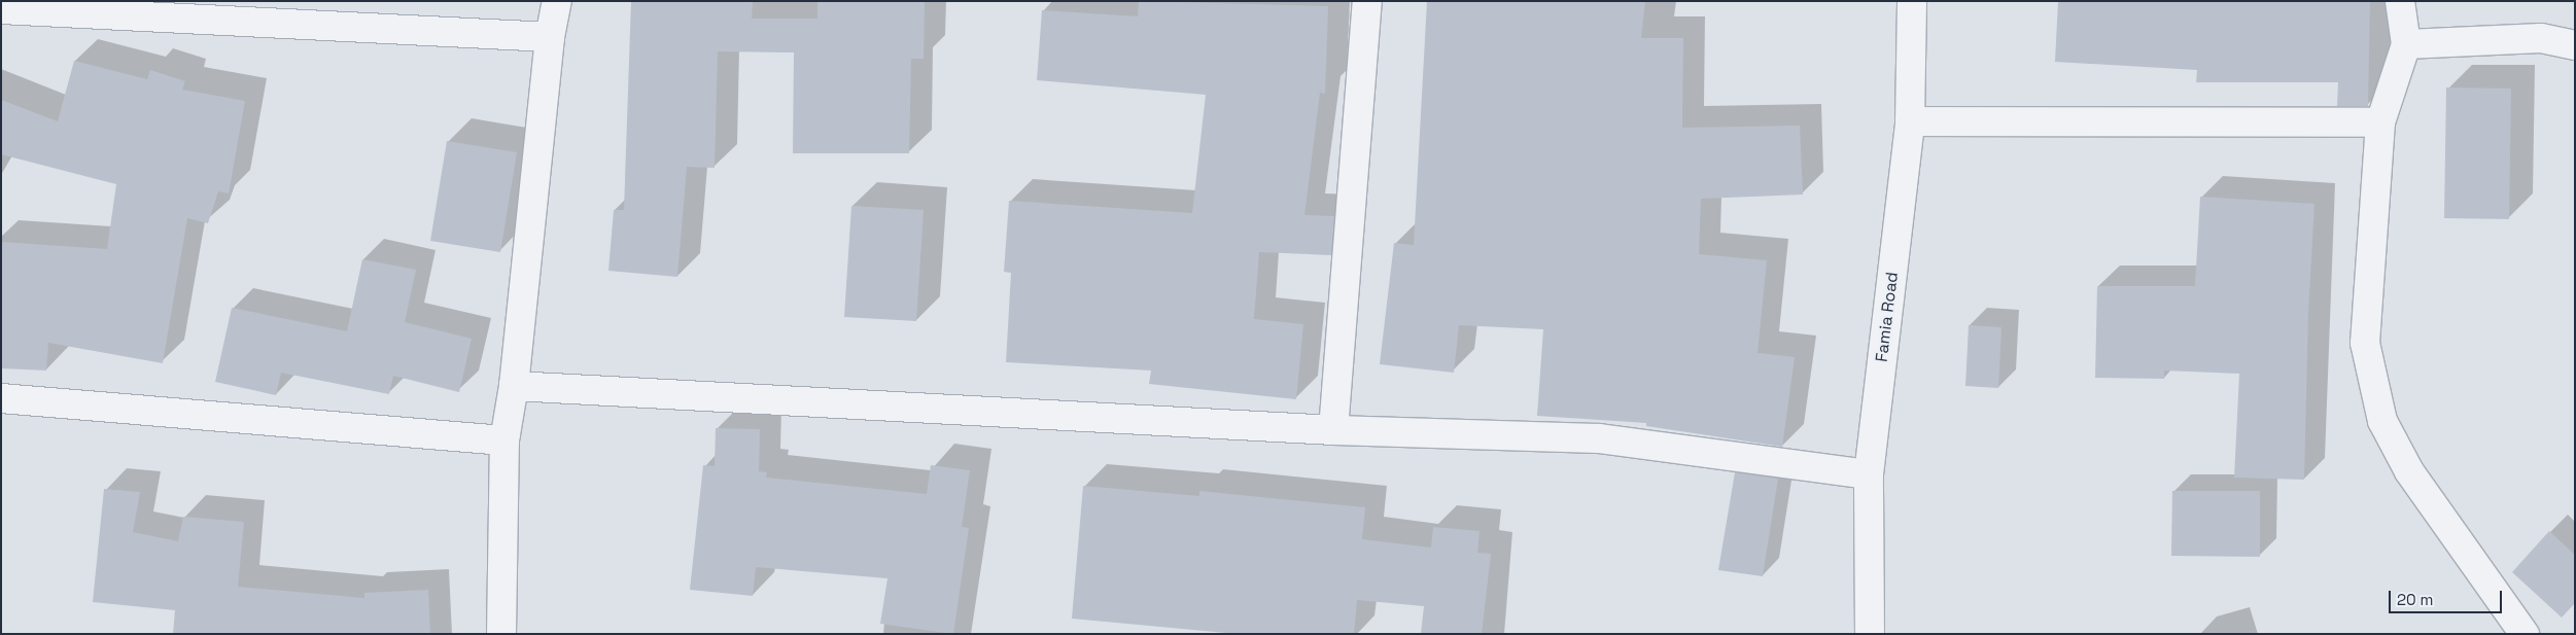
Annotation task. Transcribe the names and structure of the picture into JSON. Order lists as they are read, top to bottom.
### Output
{
  "streets": {
    "street": ["Famia Road"]
  },
  "scale_bar": "20 m"
}
